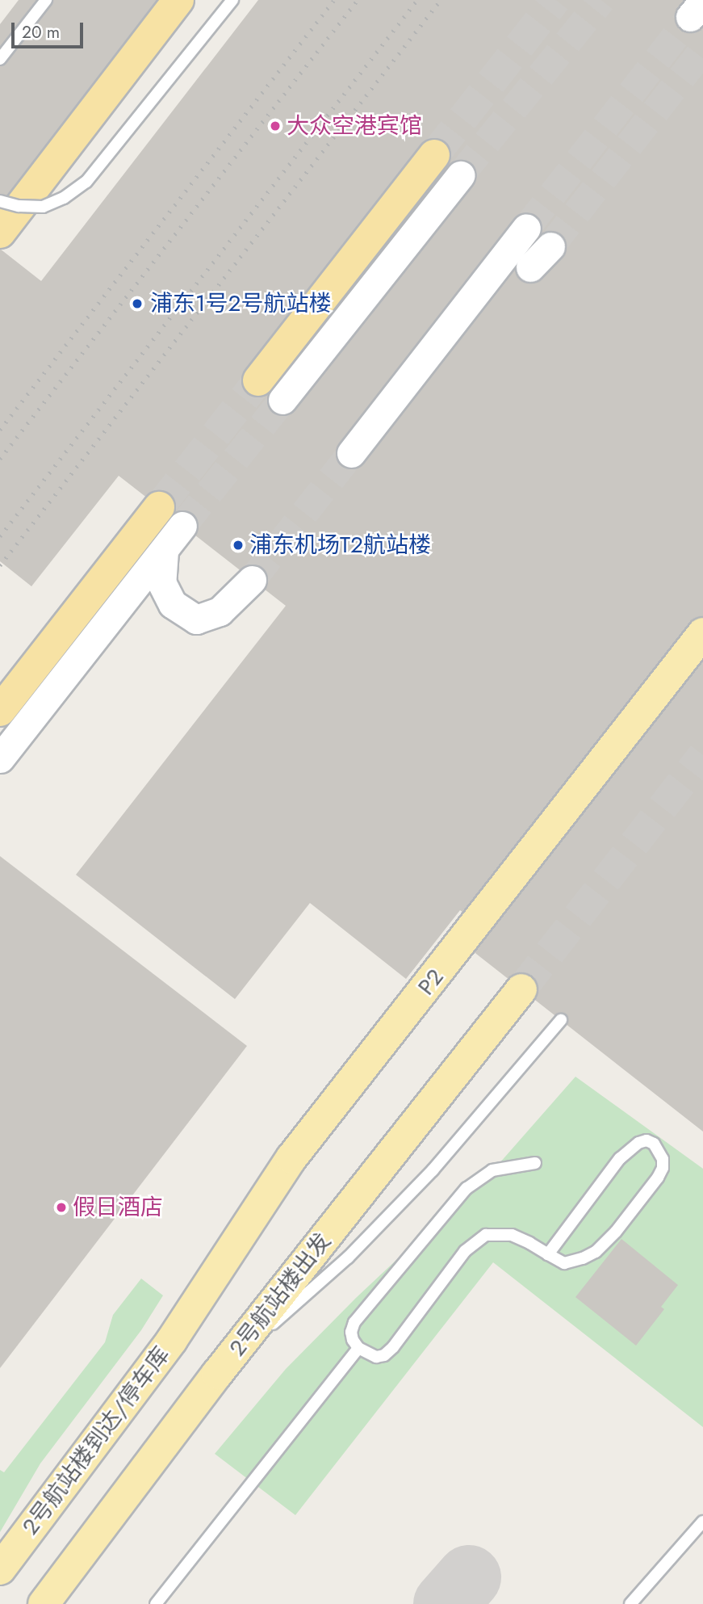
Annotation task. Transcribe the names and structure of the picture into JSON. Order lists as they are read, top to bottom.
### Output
{
  "streets": {
    "main road": ["P2", "2号航站楼出发", "2号航站楼到达/停车库"]
  },
  "crossings": [
    ["P2", "2号航站楼到达/停车库"]
  ],
  "places": [
    "大众空港宾馆",
    "浦东1号2号航站楼",
    "浦东机场T2航站楼",
    "假日酒店"
  ],
  "scale_bar": "20 m"
}
